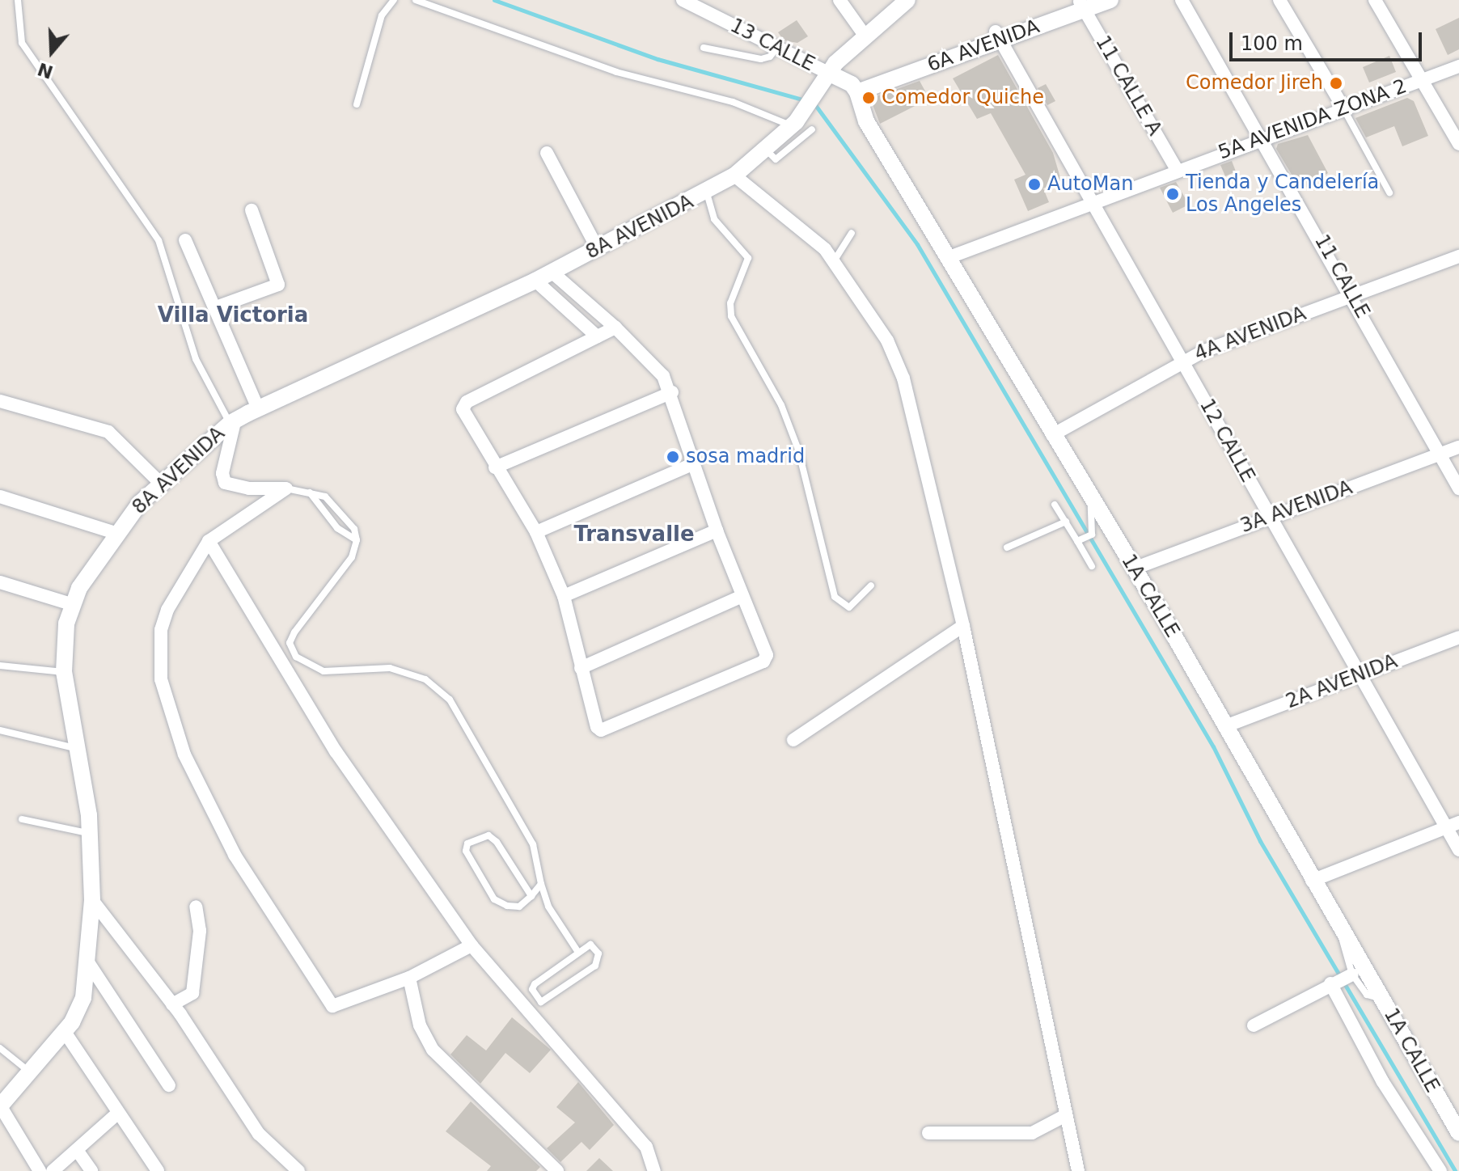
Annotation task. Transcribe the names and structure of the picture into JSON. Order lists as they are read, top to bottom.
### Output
{
  "streets": {
    "street": [
      "13 CALLE",
      "6A AVENIDA",
      "11 CALLE A",
      "5A AVENIDA ZONA 2",
      "8A AVENIDA",
      "11 CALLE",
      "4A AVENIDA",
      "12 CALLE",
      "3A AVENIDA",
      "1A CALLE",
      "2A AVENIDA"
    ]
  },
  "crossings": [
    ["13 CALLE", "8A AVENIDA"],
    ["6A AVENIDA", "11 CALLE A"],
    ["6A AVENIDA", "12 CALLE"],
    ["6A AVENIDA", "1A CALLE"],
    ["11 CALLE A", "5A AVENIDA ZONA 2"],
    ["5A AVENIDA ZONA 2", "11 CALLE"],
    ["5A AVENIDA ZONA 2", "12 CALLE"],
    ["5A AVENIDA ZONA 2", "1A CALLE"],
    ["11 CALLE", "4A AVENIDA"],
    ["11 CALLE", "3A AVENIDA"],
    ["4A AVENIDA", "12 CALLE"],
    ["4A AVENIDA", "1A CALLE"],
    ["12 CALLE", "3A AVENIDA"],
    ["12 CALLE", "2A AVENIDA"],
    ["3A AVENIDA", "1A CALLE"],
    ["1A CALLE", "2A AVENIDA"]
  ],
  "districts": ["Villa Victoria", "Transvalle"],
  "places": [
    "Comedor Jireh",
    "Comedor Quiche",
    "AutoMan",
    "Tienda y Candelería Los Angeles",
    "sosa madrid"
  ],
  "scale_bar": "100 m",
  "north": "bottom"
}
